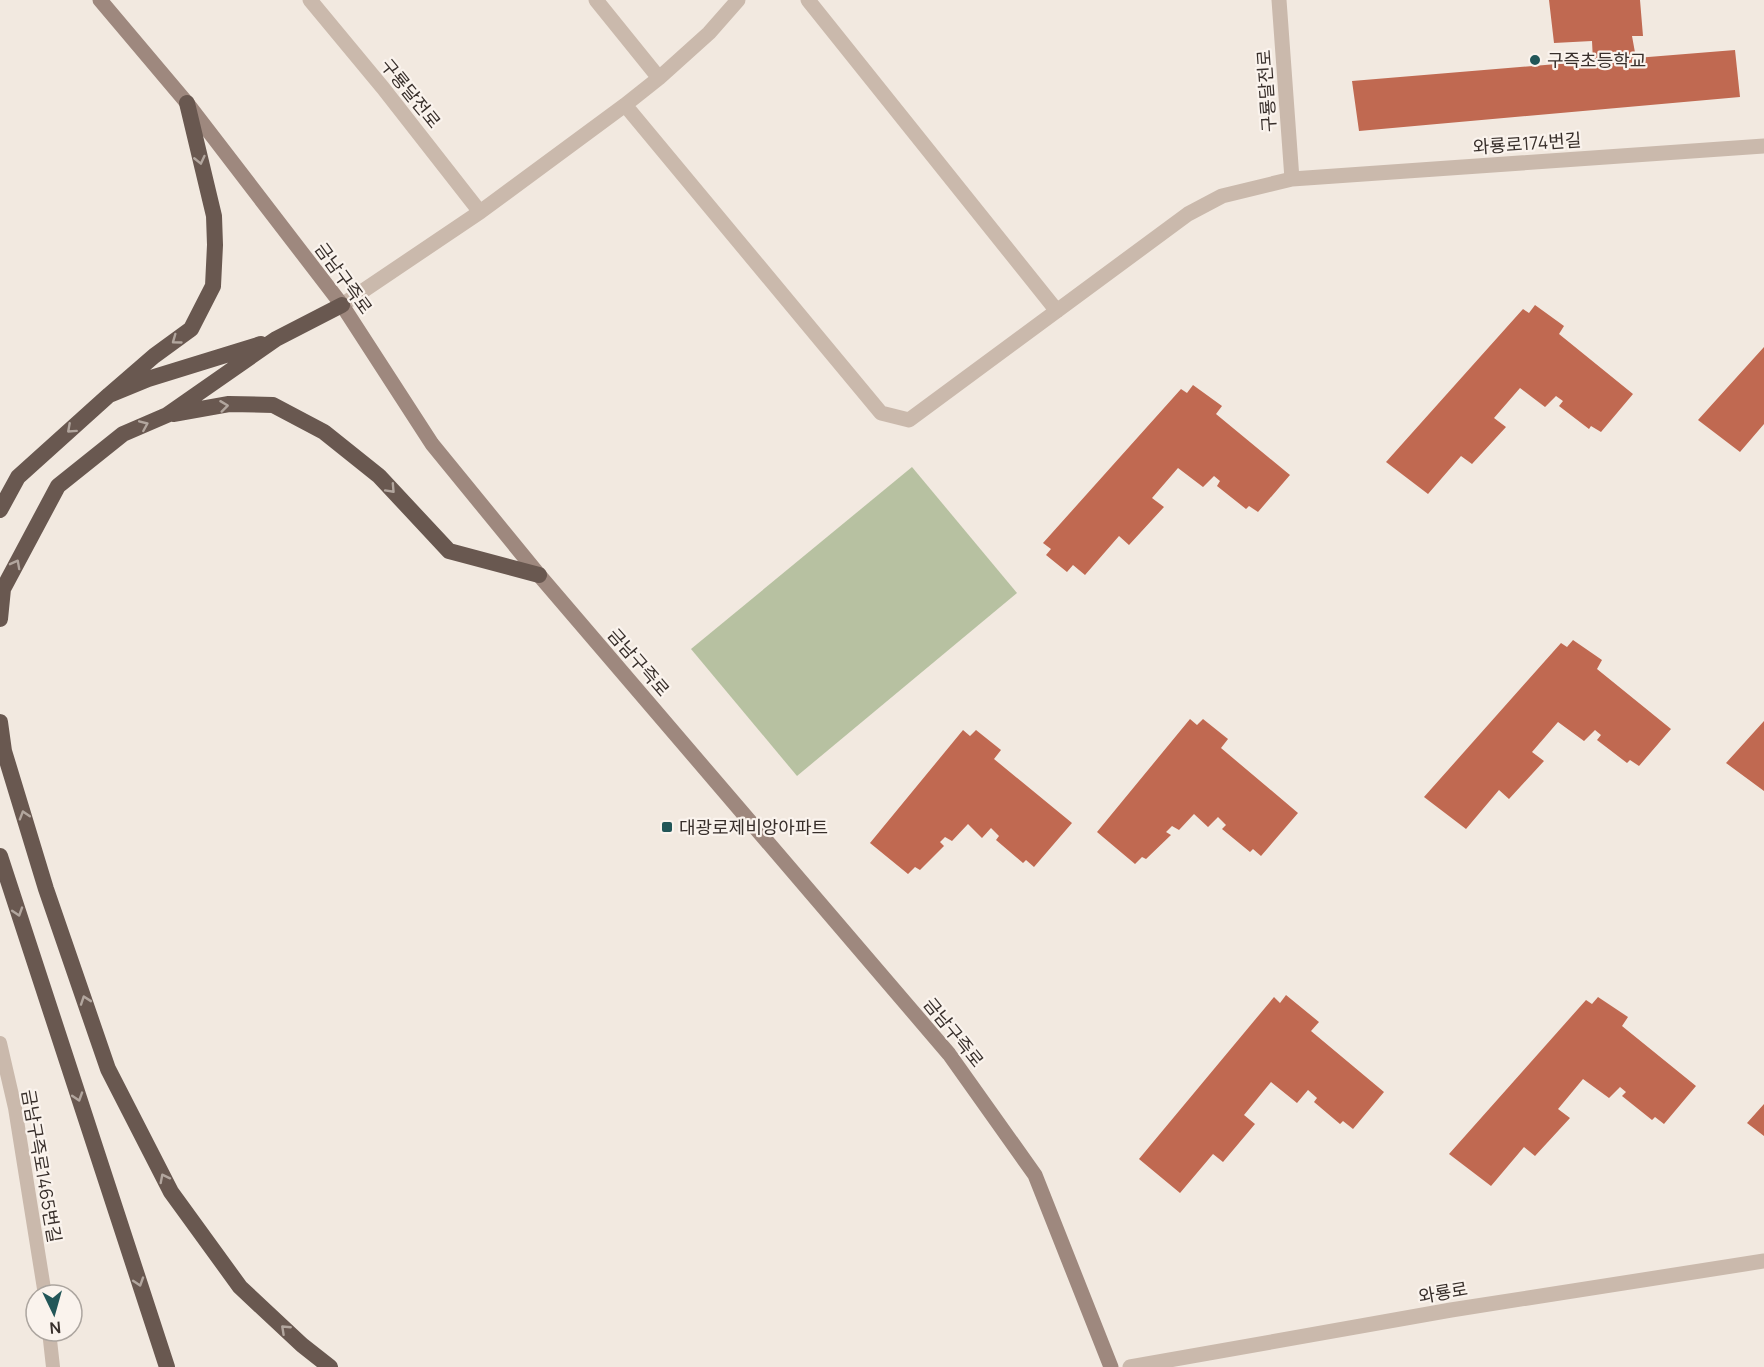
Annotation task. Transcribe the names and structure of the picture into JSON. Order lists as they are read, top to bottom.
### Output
{
  "streets": {
    "main road": ["금남구즉로"],
    "street": ["구룡달전로", "와룡로174번길", "와룡로"],
    "lane": ["금남구즉로1465번길"]
  },
  "crossings": [
    ["구룡달전로", "와룡로174번길"]
  ],
  "places": {
    "other": ["구즉초등학교"],
    "transit": ["대광로제비앙아파트"]
  },
  "north": "bottom"
}
